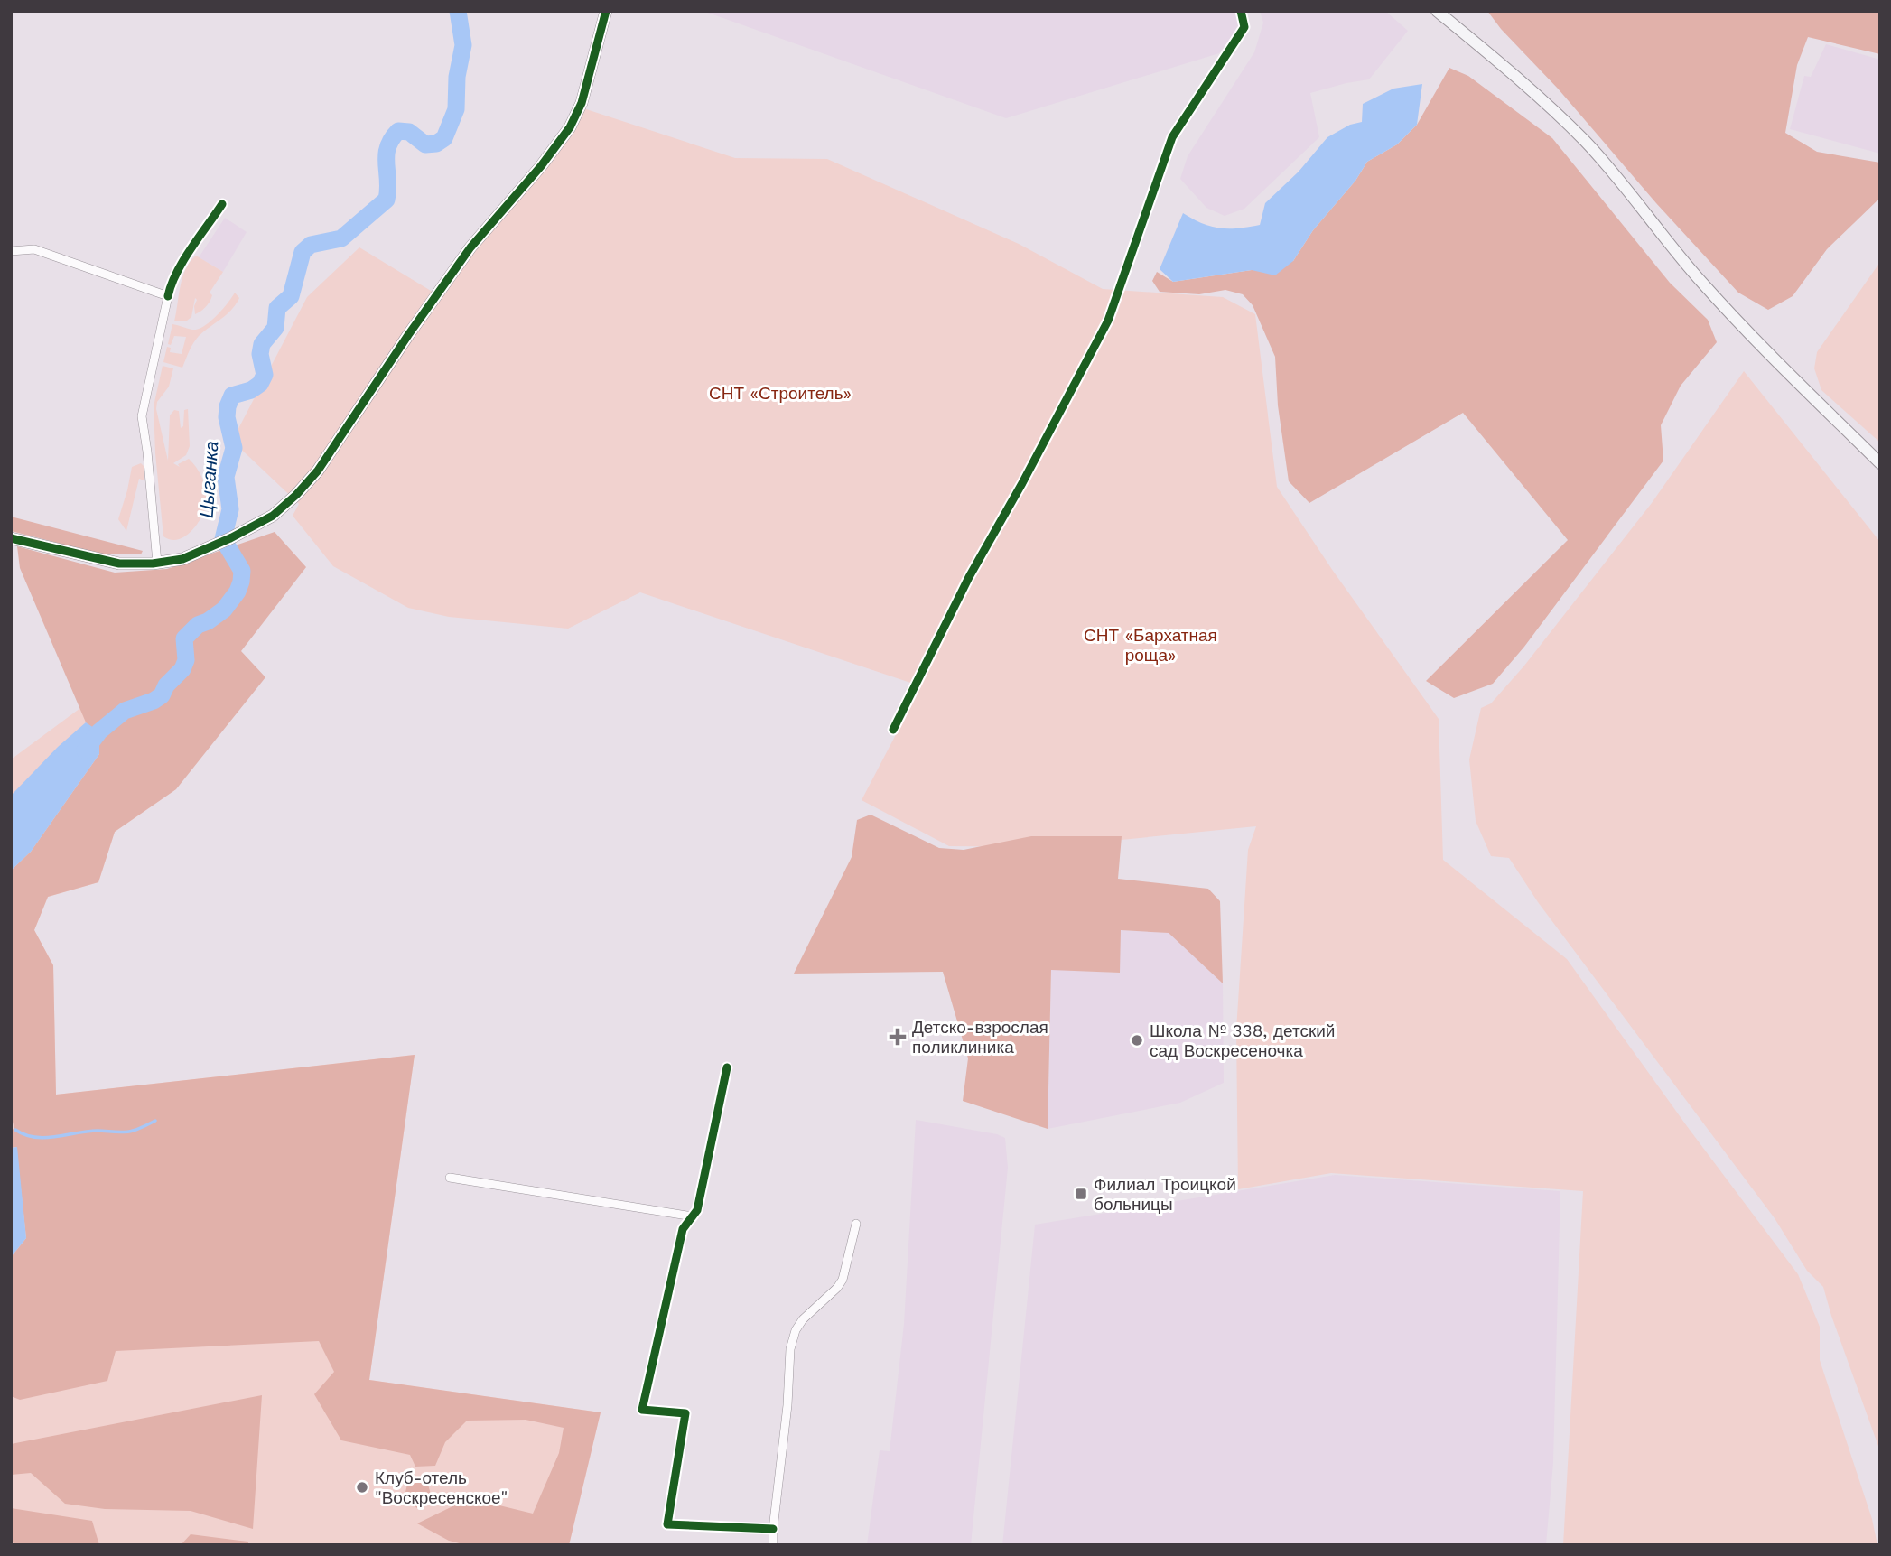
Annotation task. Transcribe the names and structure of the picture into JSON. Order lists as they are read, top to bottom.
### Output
{
  "water": ["Цыганка"],
  "parks": ["СНТ «Строитель»", "СНТ «Бархатная роща»"],
  "places": {
    "health": ["Детско-взрослая поликлиника"],
    "other": ["Школа № 338, детский сад Воскресеночка", "Клуб-отель \"Воскресенское\""],
    "transit": ["Филиал Троицкой больницы"]
  }
}
